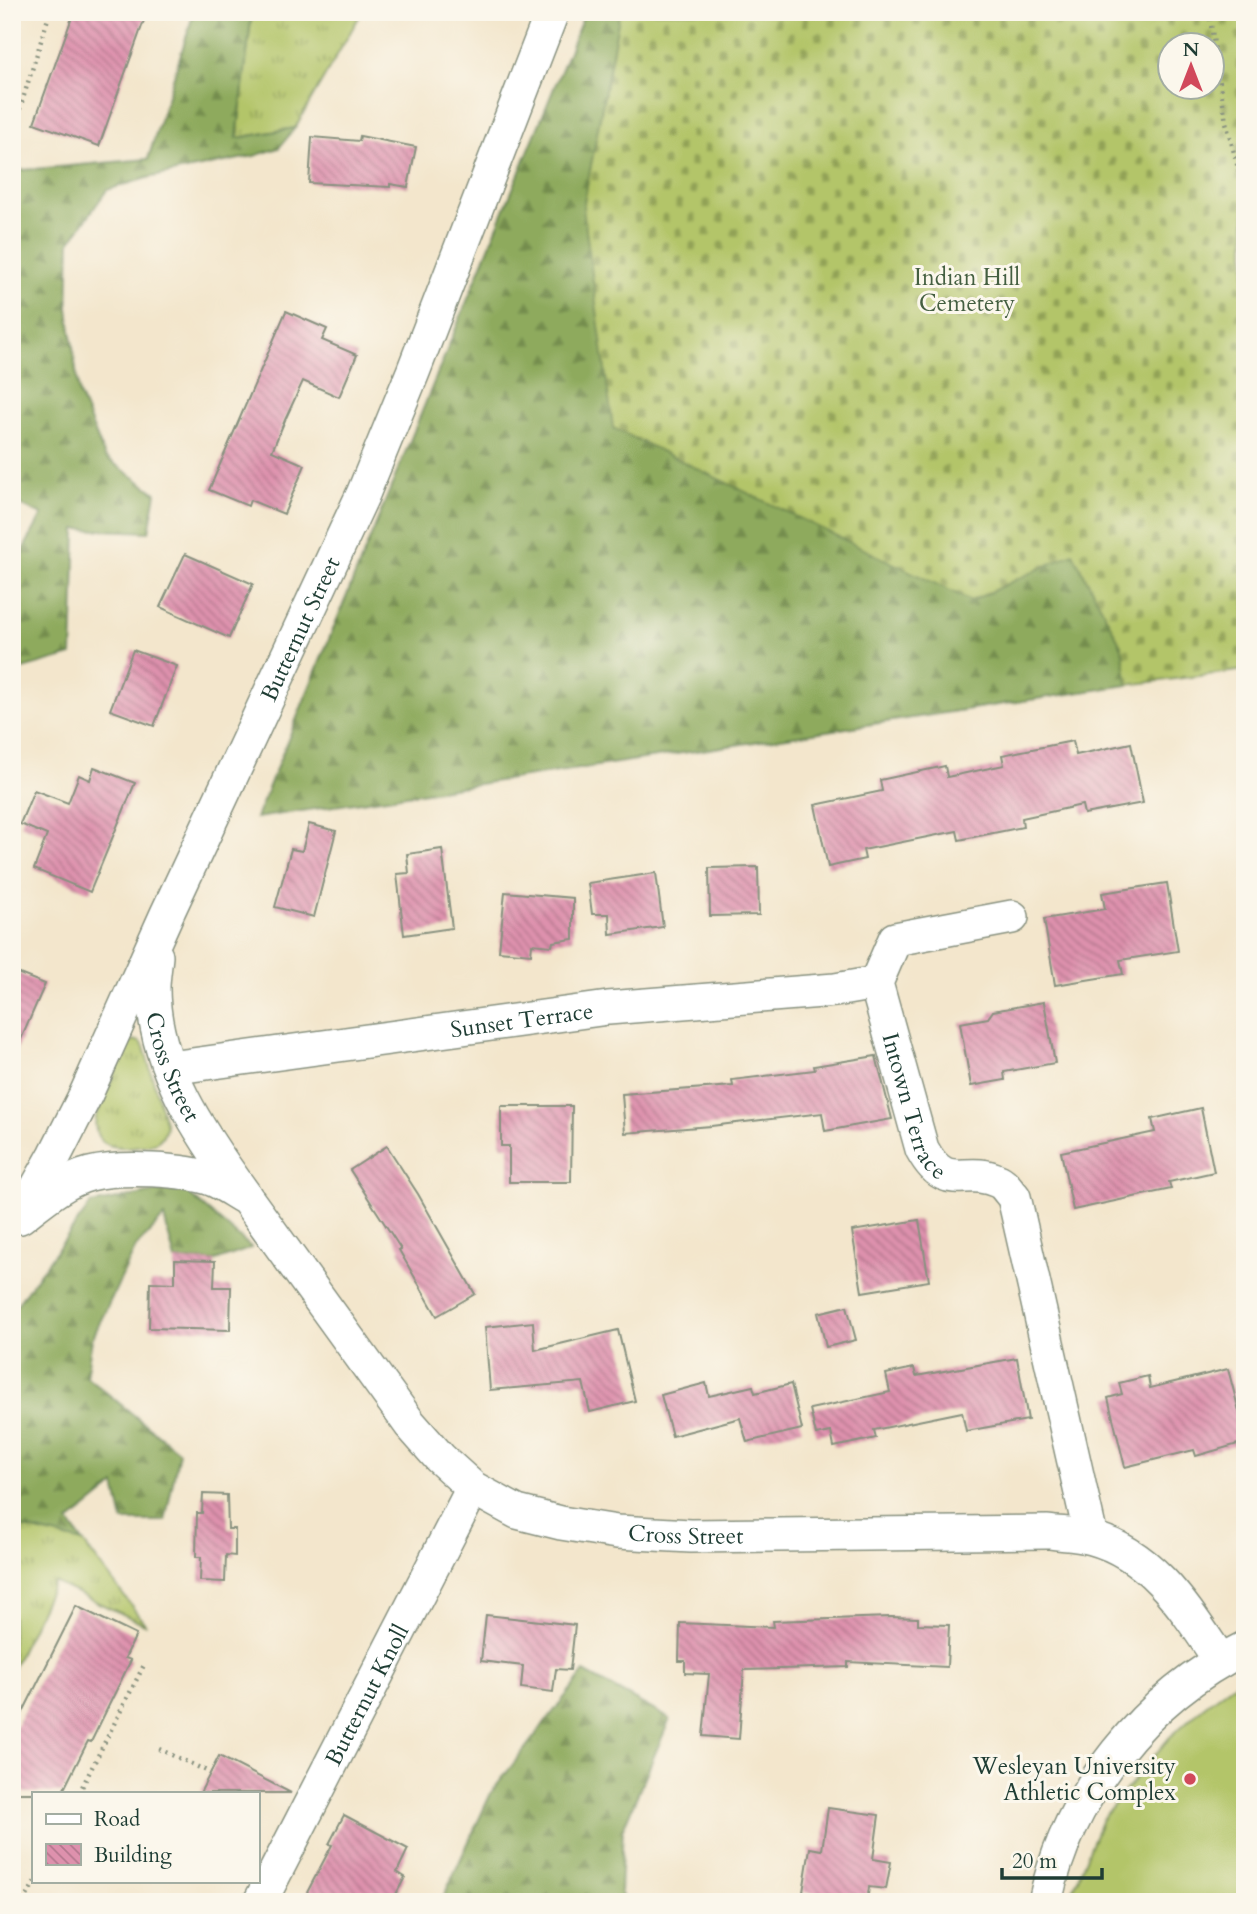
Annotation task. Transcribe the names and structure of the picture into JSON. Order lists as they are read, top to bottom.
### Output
{
  "streets": {
    "street": [
      "Butternut Street",
      "Sunset Terrace",
      "Cross Street",
      "Intown Terrace",
      "Butternut Knoll"
    ]
  },
  "crossings": [
    ["Butternut Street", "Cross Street"],
    ["Sunset Terrace", "Cross Street"],
    ["Sunset Terrace", "Intown Terrace"],
    ["Cross Street", "Intown Terrace"],
    ["Cross Street", "Butternut Knoll"]
  ],
  "parks": ["Indian Hill Cemetery"],
  "places": ["Wesleyan University Athletic Complex"],
  "legend": ["Road", "Building"],
  "scale_bar": "20 m",
  "north": "top"
}
